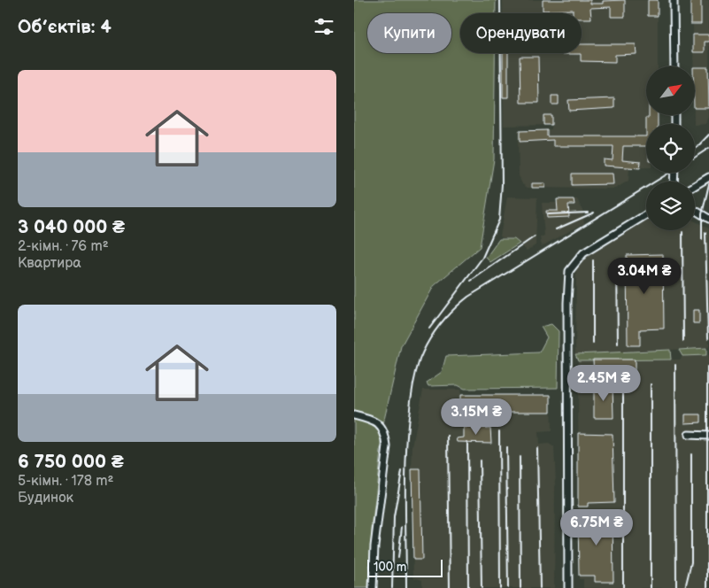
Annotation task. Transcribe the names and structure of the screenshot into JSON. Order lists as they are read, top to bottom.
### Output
{
  "scale_bar": "100 m",
  "north": "top right",
  "page": {
    "heading": "Об’єктів: 4",
    "chip": ["Купити", "Орендувати"],
    "list": [
      {
        "name": "3 040 000 ₴",
        "note": "2-кімн. · 76 m² · Квартира"
      },
      {
        "name": "6 750 000 ₴",
        "note": "5-кімн. · 178 m² · Будинок"
      }
    ],
    "price": [
      "3.04M ₴",
      "2.45M ₴",
      "3.15M ₴",
      "6.75M ₴"
    ],
    "scale": "100 m"
  }
}
